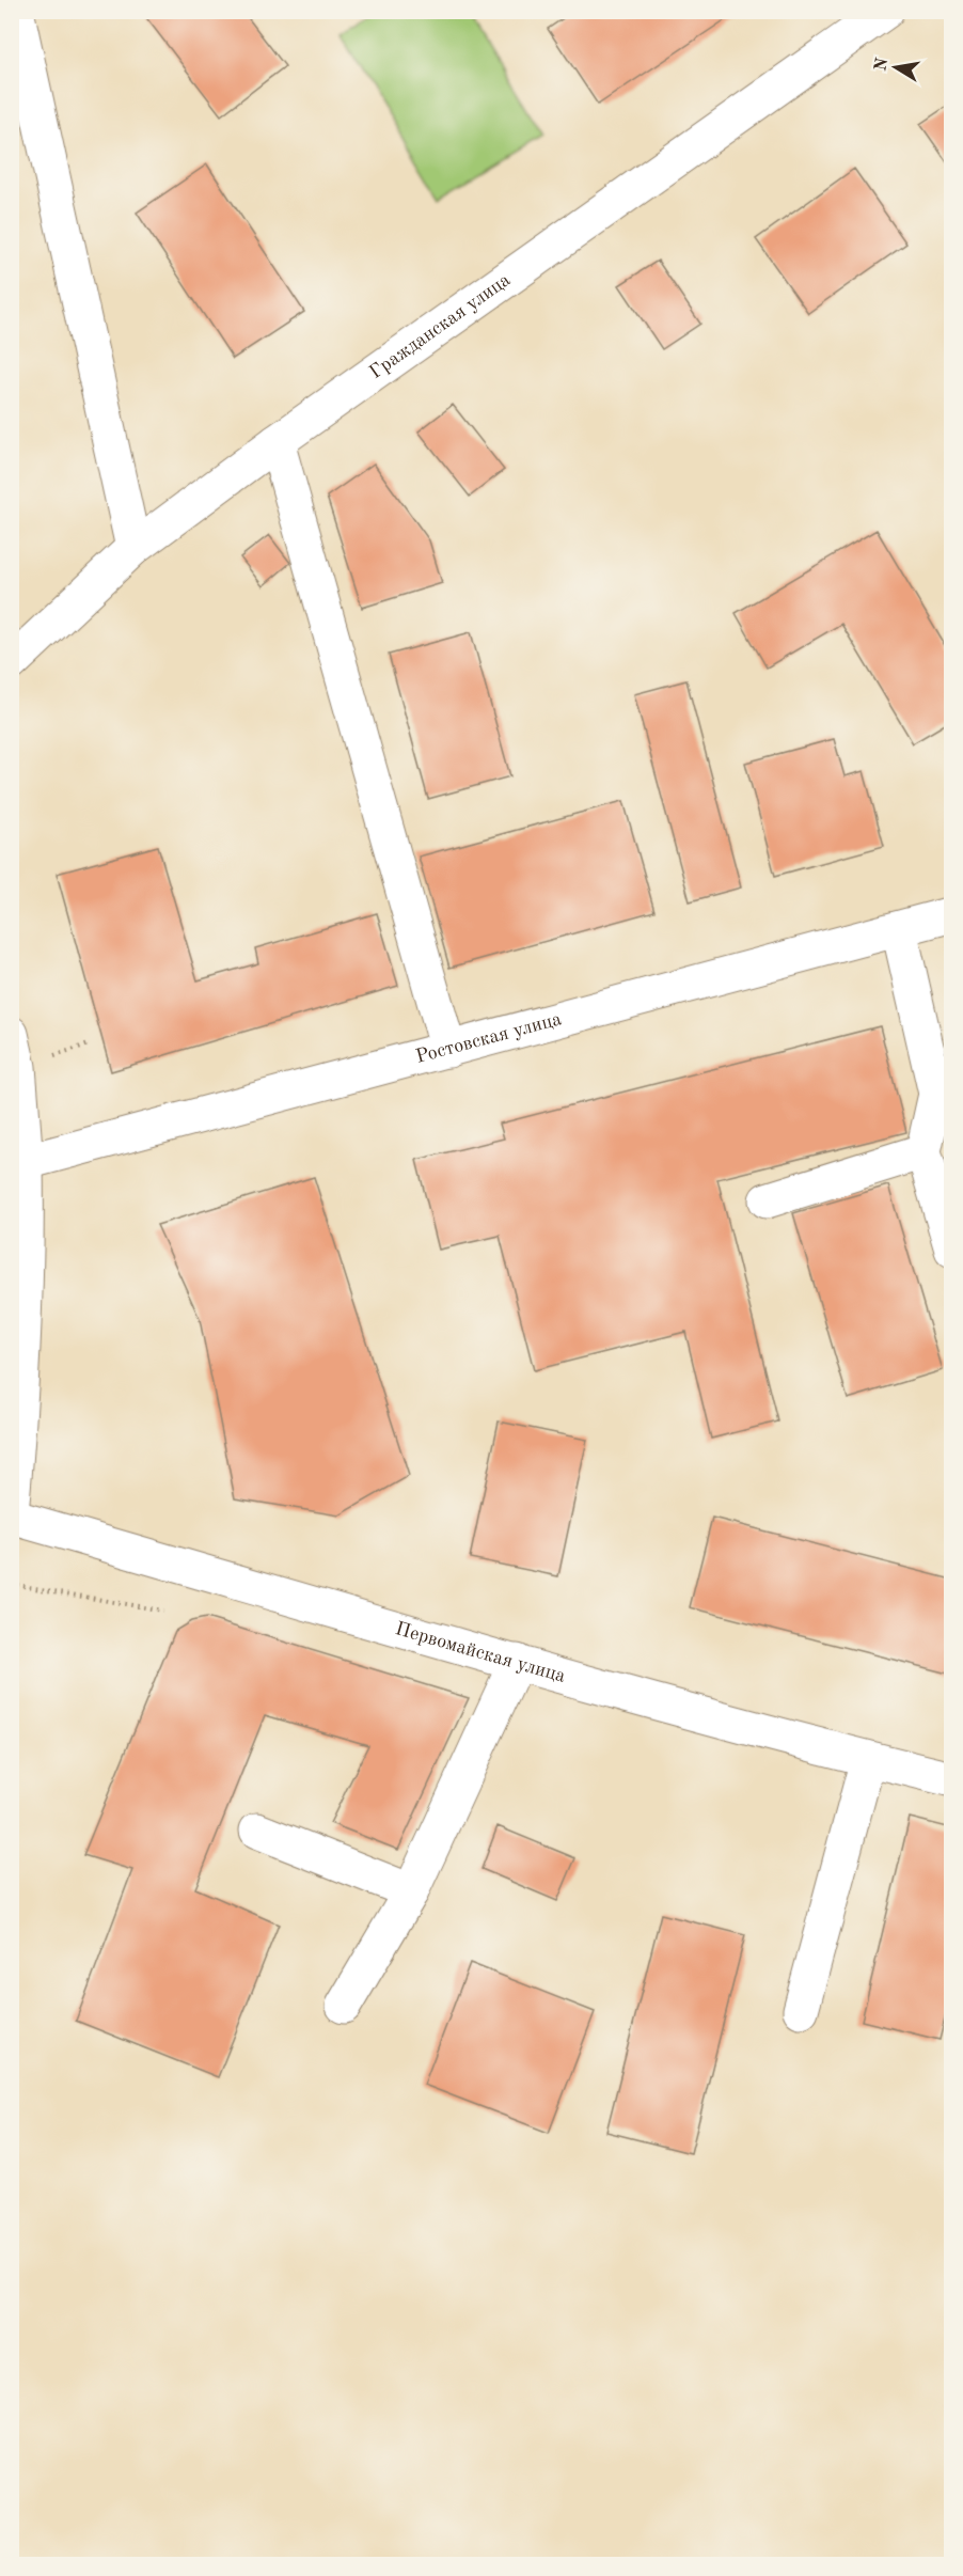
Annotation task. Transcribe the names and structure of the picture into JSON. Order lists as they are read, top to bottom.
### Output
{
  "streets": {
    "street": ["Гражданская улица", "Ростовская улица", "Первомайская улица"]
  },
  "north": "left"
}
